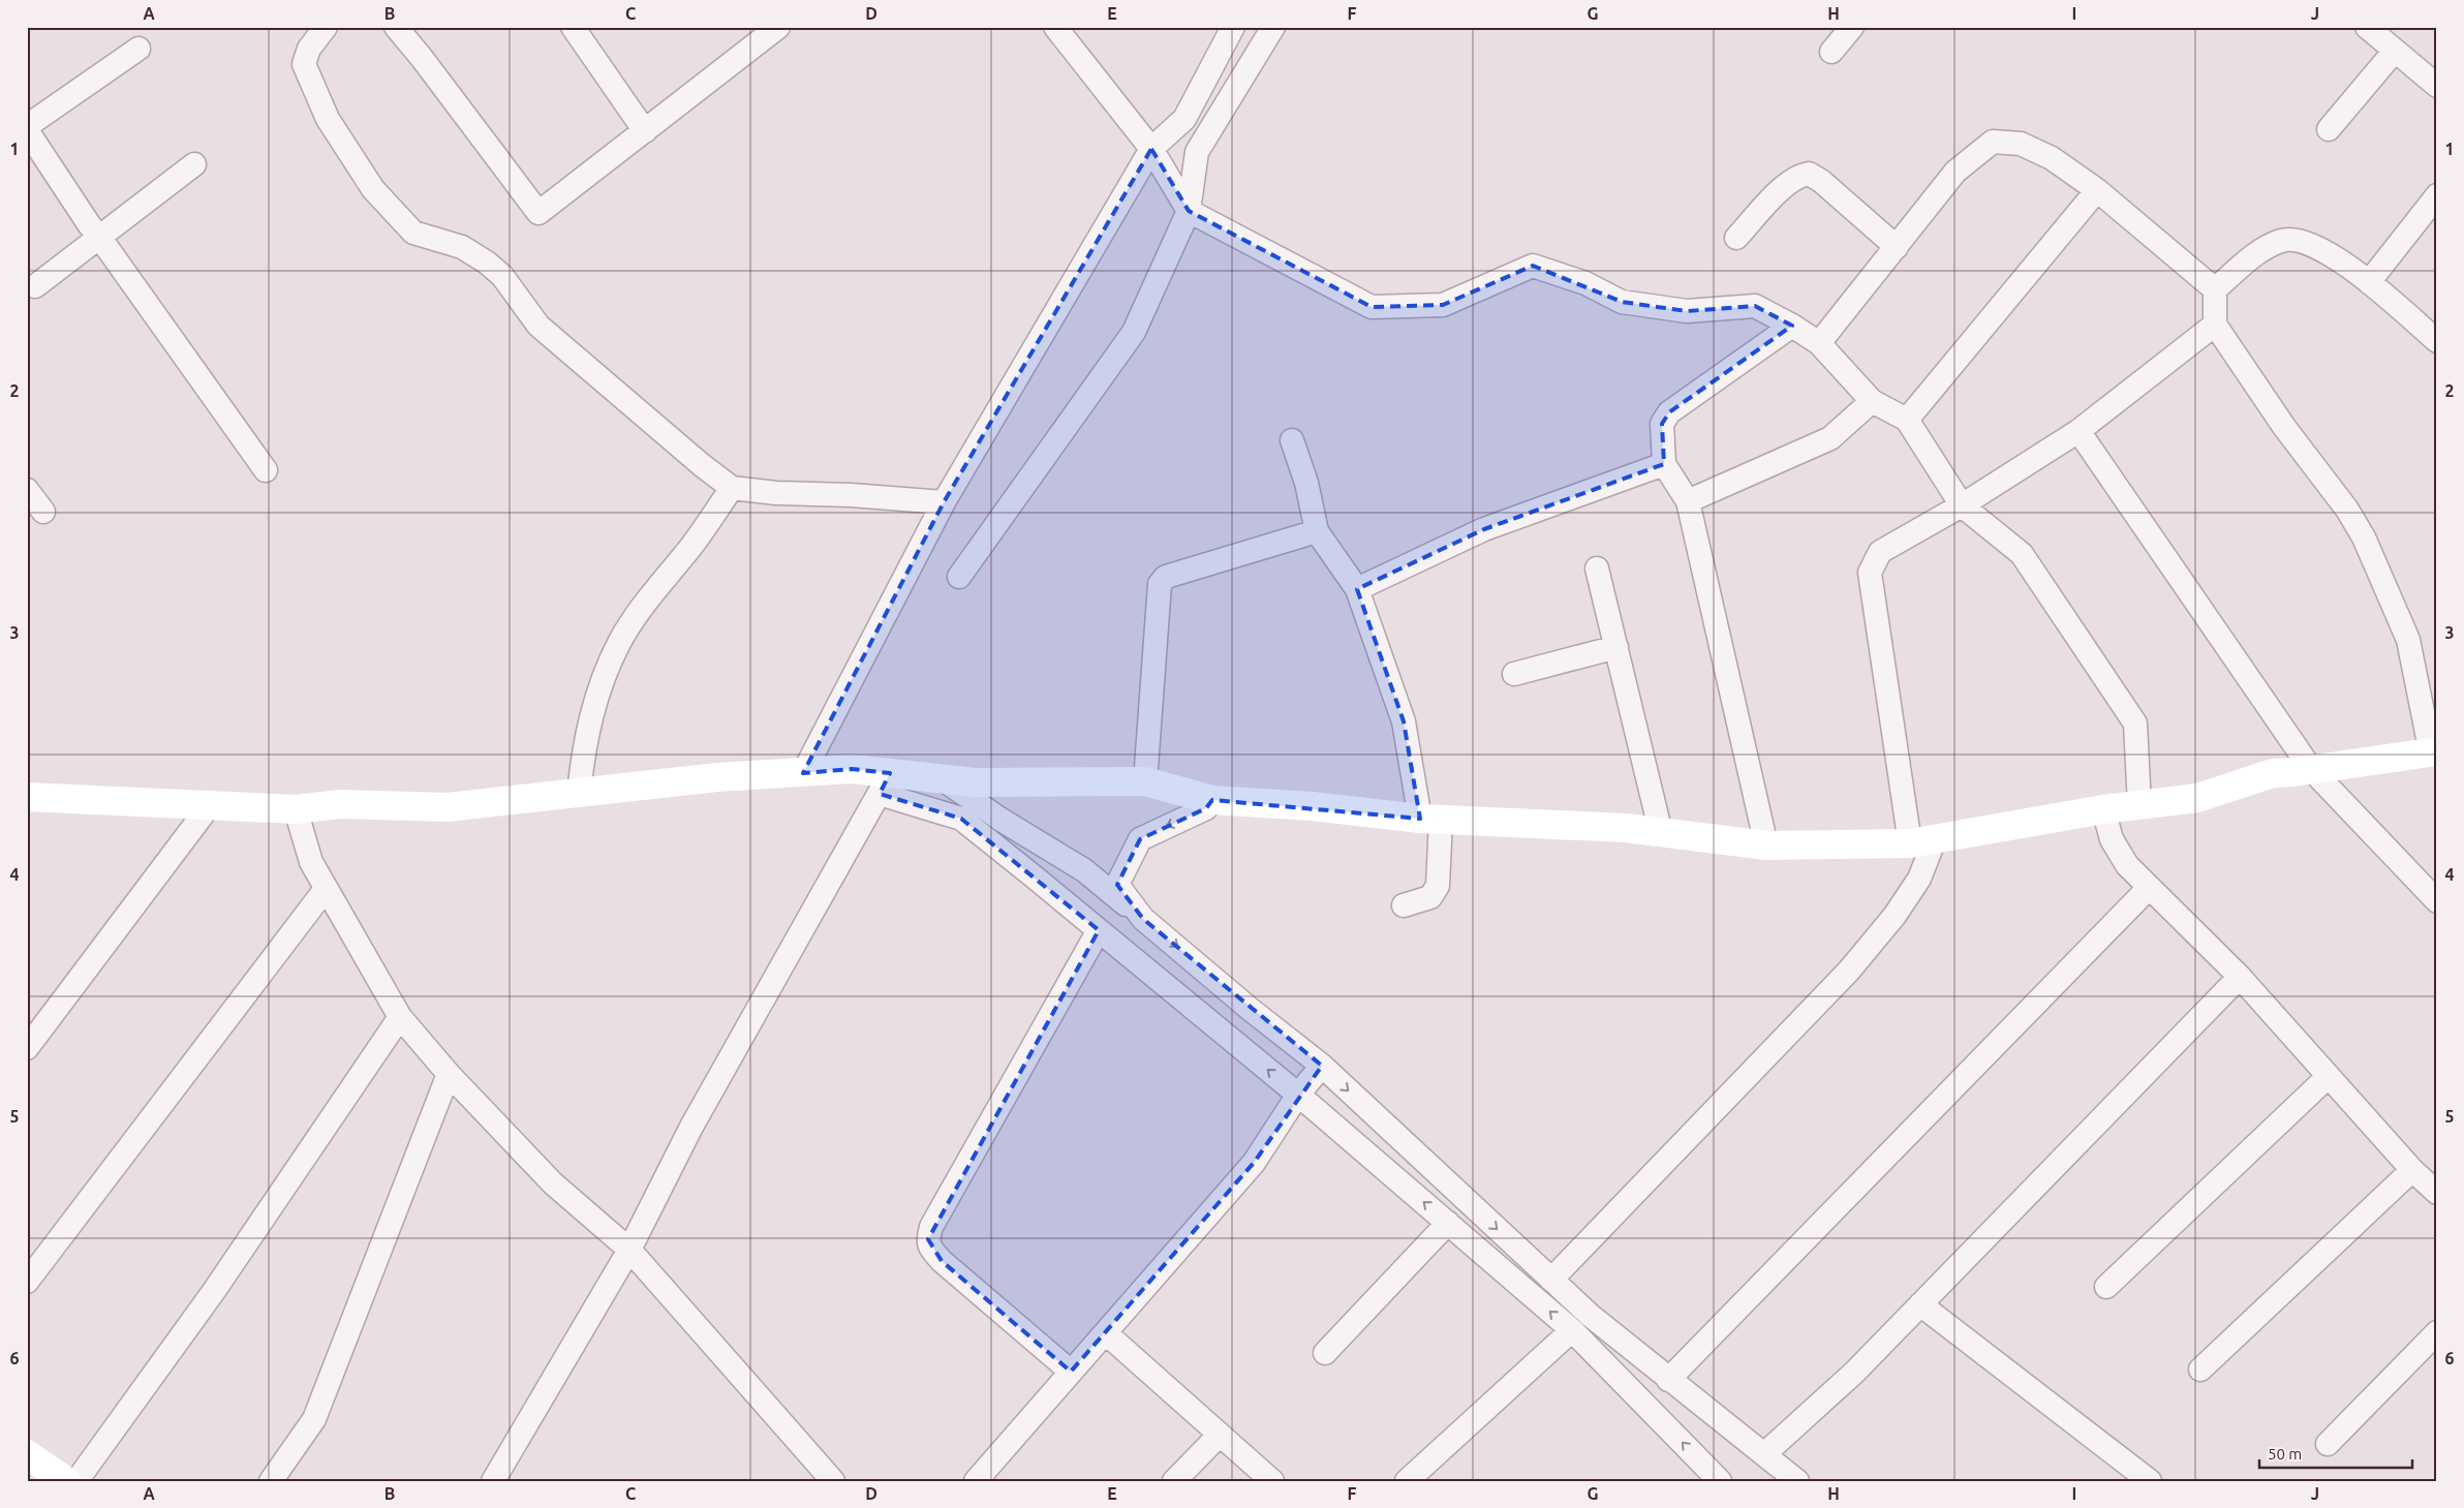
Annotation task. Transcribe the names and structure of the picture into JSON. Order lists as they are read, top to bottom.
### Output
{
  "scale_bar": "50 m",
  "grid": {
    "columns": [
      "A",
      "B",
      "C",
      "D",
      "E",
      "F",
      "G",
      "H",
      "I",
      "J"
    ],
    "rows": [
      "1",
      "2",
      "3",
      "4",
      "5",
      "6"
    ]
  }
}
